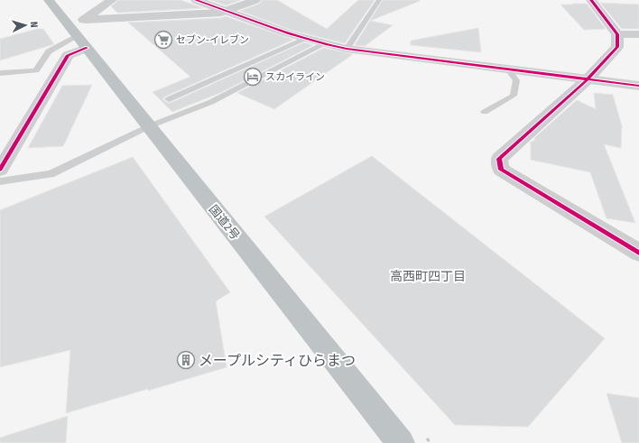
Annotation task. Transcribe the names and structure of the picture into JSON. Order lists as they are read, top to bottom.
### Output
{
  "streets": {
    "highway": ["国道2号"]
  },
  "districts": ["高西町四丁目"],
  "places": {
    "supermarket": ["セブン-イレブン"],
    "hotel": ["スカイライン"],
    "building": ["メープルシティひらまつ"]
  },
  "north": "right"
}
